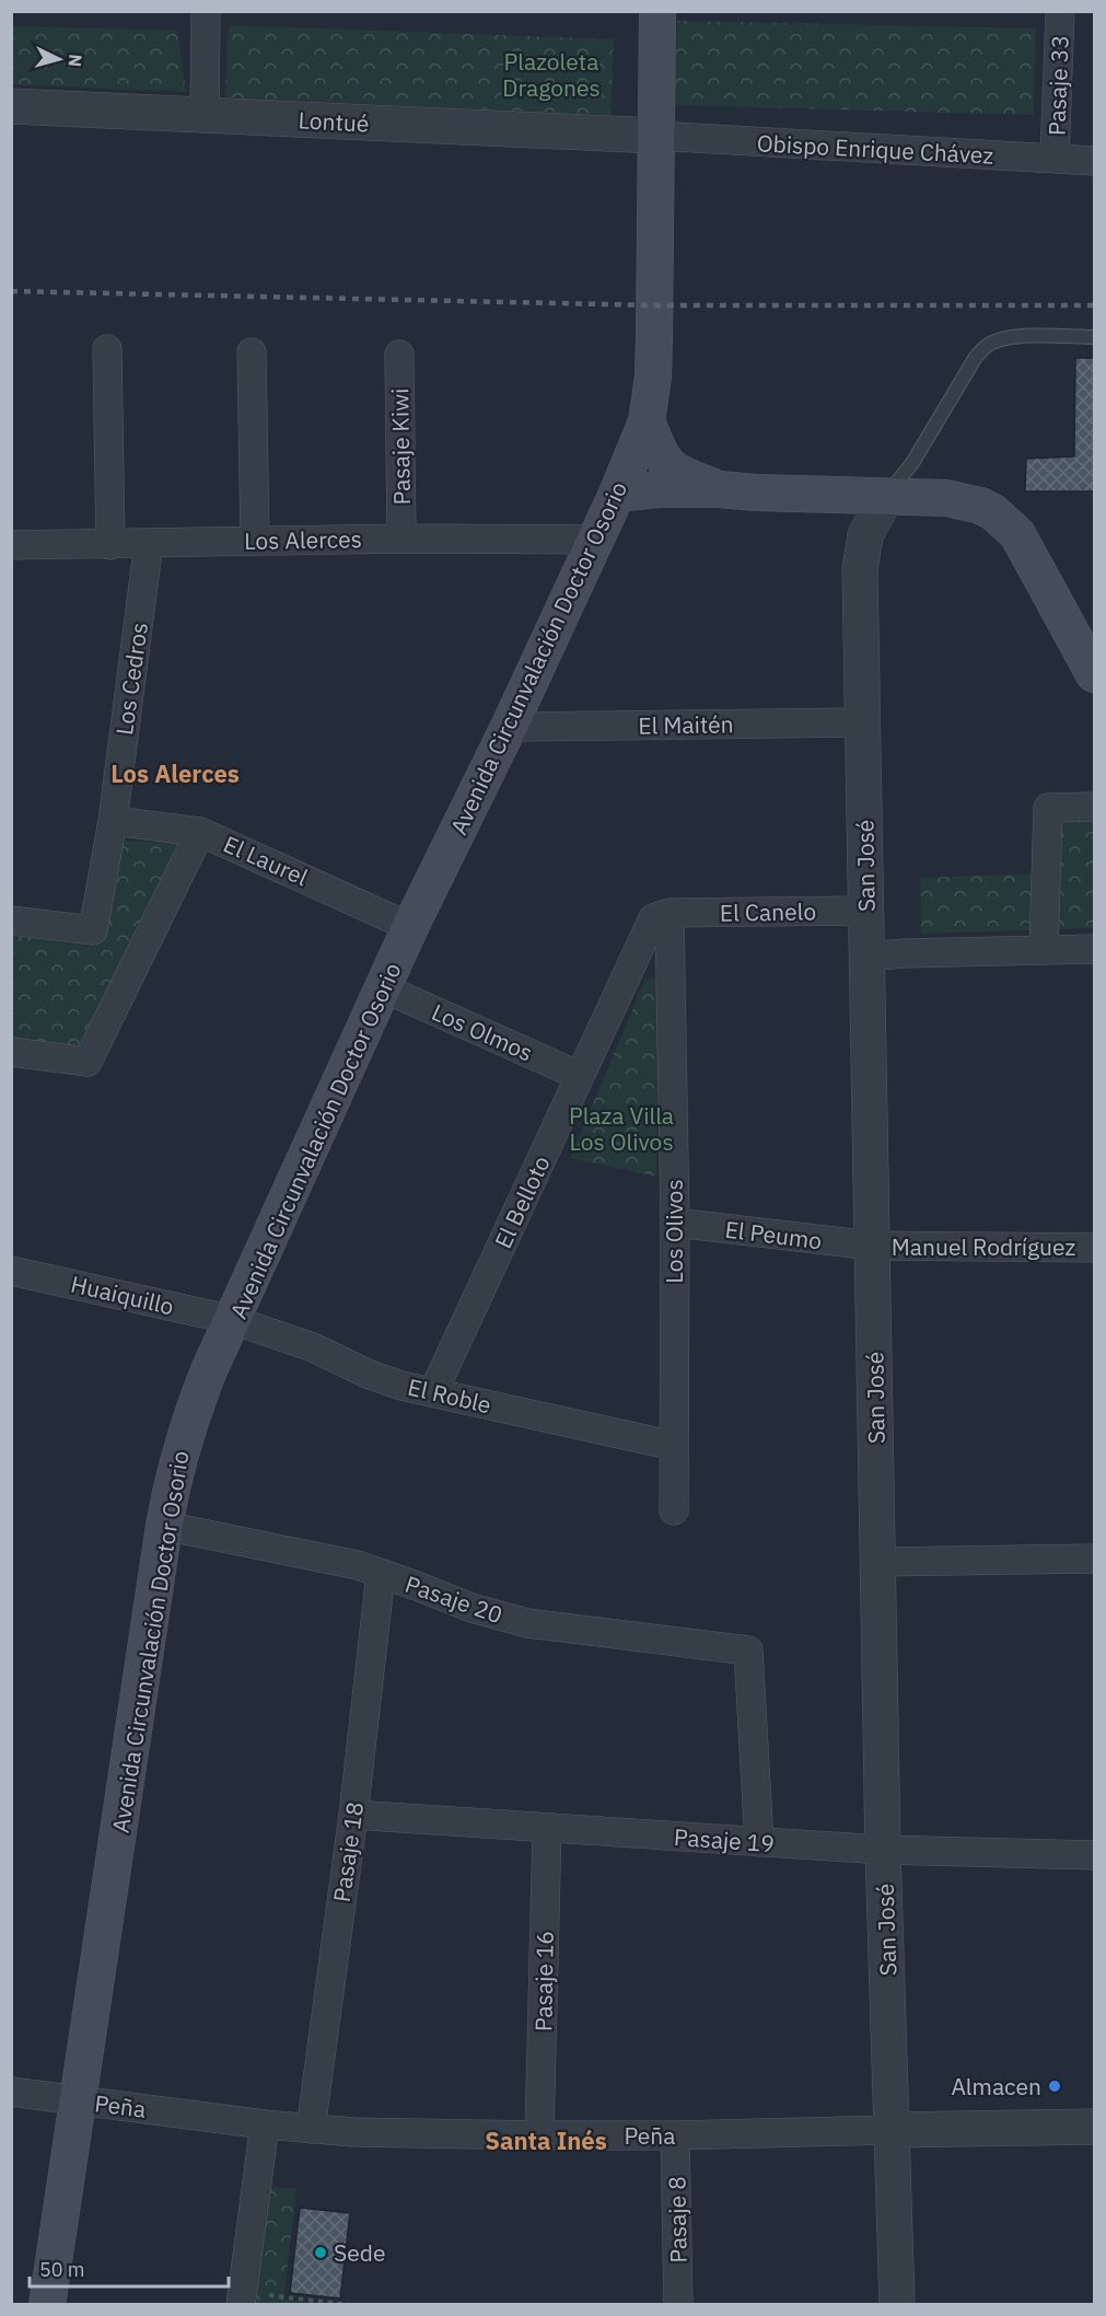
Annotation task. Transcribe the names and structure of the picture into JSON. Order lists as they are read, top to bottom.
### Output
{
  "streets": {
    "main road": ["Avenida Circunvalación Doctor Osorio"],
    "street": [
      "Pasaje 33",
      "Lontué",
      "Obispo Enrique Chávez",
      "Pasaje Kiwi",
      "Los Alerces",
      "Los Cedros",
      "El Maitén",
      "El Laurel",
      "San José",
      "El Canelo",
      "Los Olmos",
      "El Belloto",
      "Los Olivos",
      "El Peumo",
      "Manuel Rodríguez",
      "Huaiquillo",
      "El Roble",
      "Pasaje 20",
      "Pasaje 19",
      "Pasaje 18",
      "Pasaje 16",
      "Peña",
      "Pasaje 8"
    ]
  },
  "crossings": [
    ["Pasaje 33", "Obispo Enrique Chávez"],
    ["Lontué", "Obispo Enrique Chávez"],
    ["Lontué", "Avenida Circunvalación Doctor Osorio"],
    ["Obispo Enrique Chávez", "Avenida Circunvalación Doctor Osorio"],
    ["Pasaje Kiwi", "Los Alerces"],
    ["Los Alerces", "Avenida Circunvalación Doctor Osorio"],
    ["Los Alerces", "Los Cedros"],
    ["Avenida Circunvalación Doctor Osorio", "El Maitén"],
    ["Avenida Circunvalación Doctor Osorio", "El Laurel"],
    ["Avenida Circunvalación Doctor Osorio", "Los Olmos"],
    ["Avenida Circunvalación Doctor Osorio", "Huaiquillo"],
    ["Avenida Circunvalación Doctor Osorio", "El Roble"],
    ["Avenida Circunvalación Doctor Osorio", "Pasaje 20"],
    ["Avenida Circunvalación Doctor Osorio", "Peña"],
    ["Los Cedros", "El Laurel"],
    ["El Maitén", "San José"],
    ["San José", "El Canelo"],
    ["San José", "El Peumo"],
    ["San José", "Manuel Rodríguez"],
    ["San José", "Pasaje 19"],
    ["San José", "Peña"],
    ["El Canelo", "El Belloto"],
    ["El Canelo", "Los Olivos"],
    ["Los Olmos", "El Belloto"],
    ["El Belloto", "Los Olivos"],
    ["El Belloto", "El Roble"],
    ["Los Olivos", "El Peumo"],
    ["Los Olivos", "El Roble"],
    ["El Peumo", "Manuel Rodríguez"],
    ["Huaiquillo", "El Roble"],
    ["Pasaje 20", "Pasaje 19"],
    ["Pasaje 20", "Pasaje 18"],
    ["Pasaje 19", "Pasaje 18"],
    ["Pasaje 19", "Pasaje 16"],
    ["Pasaje 18", "Peña"],
    ["Pasaje 16", "Peña"],
    ["Peña", "Pasaje 8"]
  ],
  "districts": ["Los Alerces", "Santa Inés"],
  "parks": ["Plazoleta Dragones", "Plaza Villa Los Olivos"],
  "places": ["Almacen", "Sede"],
  "scale_bar": "50 m",
  "north": "right"
}
